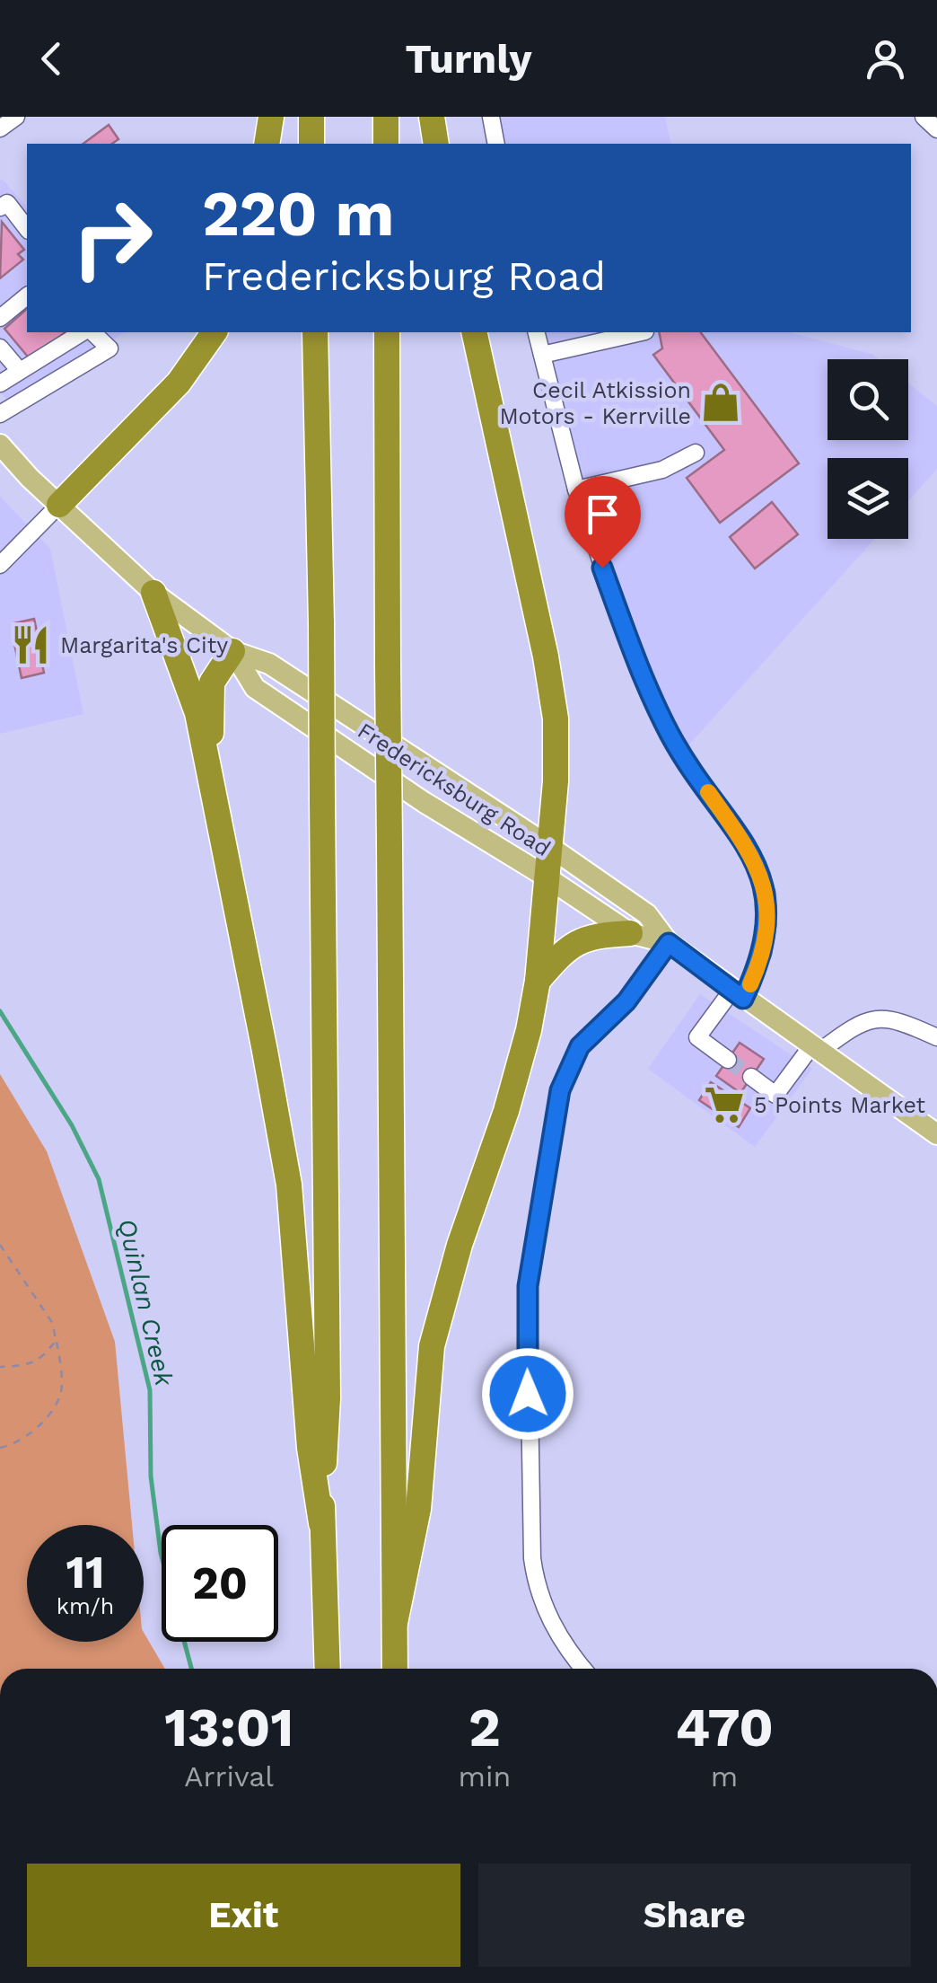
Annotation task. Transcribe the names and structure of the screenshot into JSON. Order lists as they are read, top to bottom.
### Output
{
  "streets": {
    "main road": ["Fredericksburg Road"]
  },
  "water": ["Quinlan Creek"],
  "places": {
    "shop": ["Cecil Atkission Motors - Kerrville"],
    "restaurant": ["Margarita's City"],
    "supermarket": ["5 Points Market"]
  },
  "page": {
    "header": "Turnly",
    "turn": ["220 m", "Fredericksburg Road"],
    "speed": "11 km/h",
    "limit": "20",
    "eta": [
      "13:01",
      "Arrival",
      "2",
      "min",
      "470",
      "m"
    ],
    "buttons": ["Exit", "Share"]
  }
}
